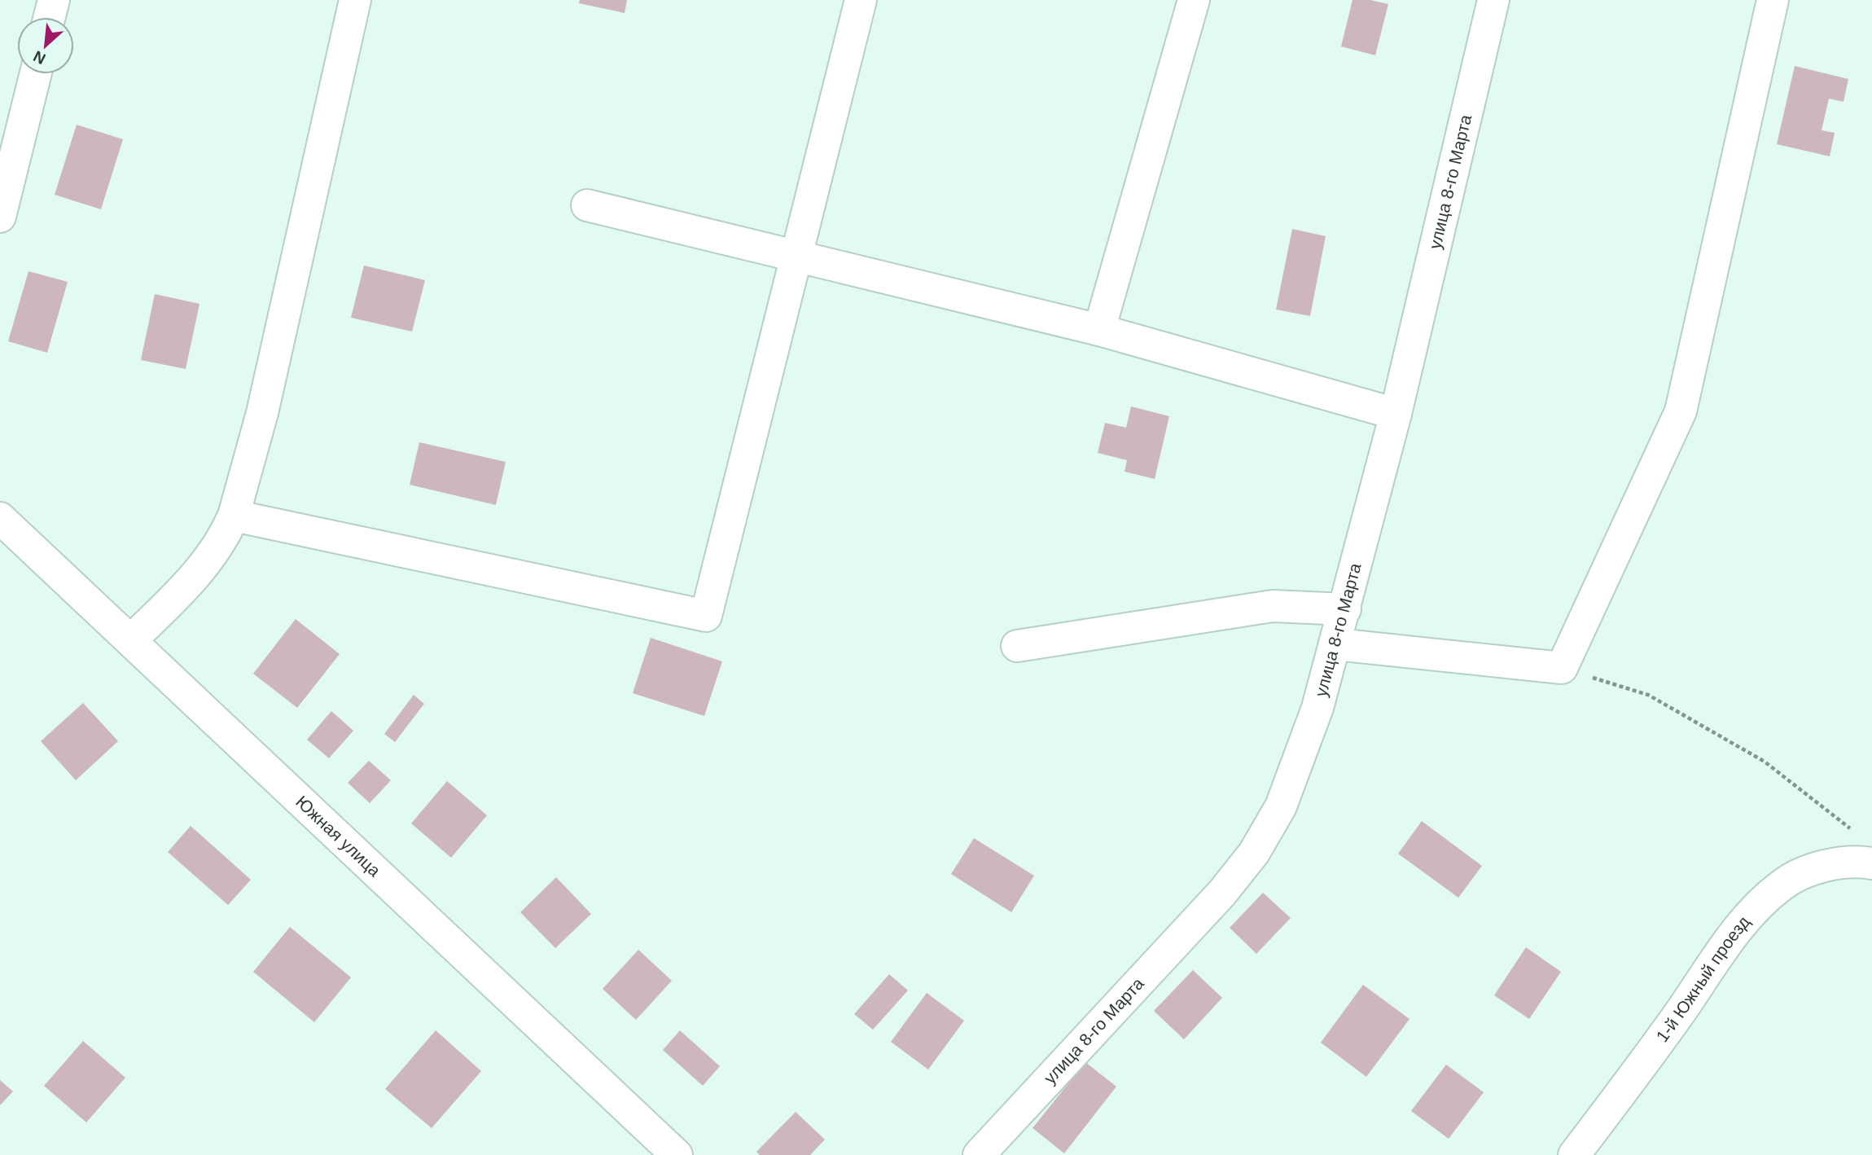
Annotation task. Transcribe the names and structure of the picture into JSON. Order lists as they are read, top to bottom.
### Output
{
  "streets": {
    "street": ["улица 8-го Марта", "Южная улица", "1-й Южный проезд"]
  },
  "north": "bottom left"
}
